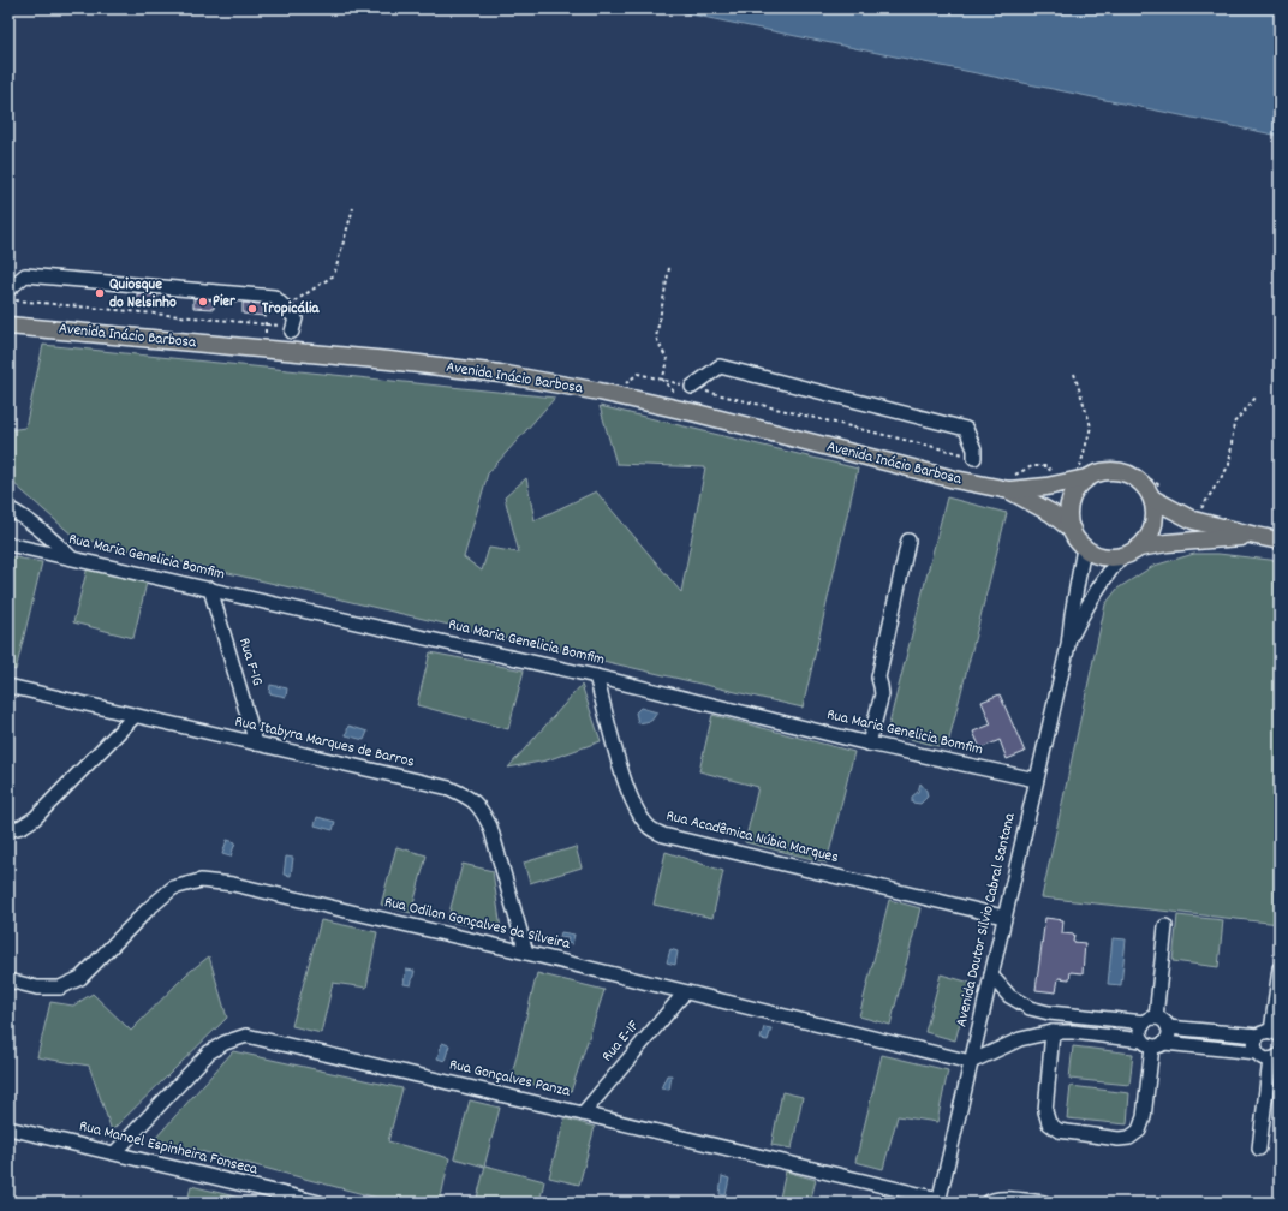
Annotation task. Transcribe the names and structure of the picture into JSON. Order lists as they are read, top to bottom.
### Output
{
  "streets": {
    "main road": ["Avenida Inácio Barbosa"],
    "street": [
      "Rua Maria Genelicia Bomfim",
      "Rua F-1G",
      "Rua Itabyra Marques de Barros",
      "Rua Acadêmica Núbia Marques",
      "Avenida Doutor Silvio Cabral Santana",
      "Rua Odilon Gonçalves da Silveira",
      "Rua E-1F",
      "Rua Gonçalves Panza",
      "Rua Manoel Espinheira Fonseca"
    ]
  },
  "crossings": [
    ["Avenida Inácio Barbosa", "Avenida Doutor Silvio Cabral Santana"],
    ["Rua Maria Genelicia Bomfim", "Rua F-1G"],
    ["Rua Maria Genelicia Bomfim", "Rua Acadêmica Núbia Marques"],
    ["Rua Maria Genelicia Bomfim", "Avenida Doutor Silvio Cabral Santana"],
    ["Rua F-1G", "Rua Itabyra Marques de Barros"],
    ["Rua Itabyra Marques de Barros", "Rua Odilon Gonçalves da Silveira"],
    ["Rua Acadêmica Núbia Marques", "Avenida Doutor Silvio Cabral Santana"],
    ["Avenida Doutor Silvio Cabral Santana", "Rua Odilon Gonçalves da Silveira"],
    ["Avenida Doutor Silvio Cabral Santana", "Rua Gonçalves Panza"],
    ["Rua Odilon Gonçalves da Silveira", "Rua E-1F"],
    ["Rua E-1F", "Rua Gonçalves Panza"],
    ["Rua Gonçalves Panza", "Rua Manoel Espinheira Fonseca"]
  ],
  "places": ["Quiosque do Nelsinho", "Pier", "Tropicália"]
}
